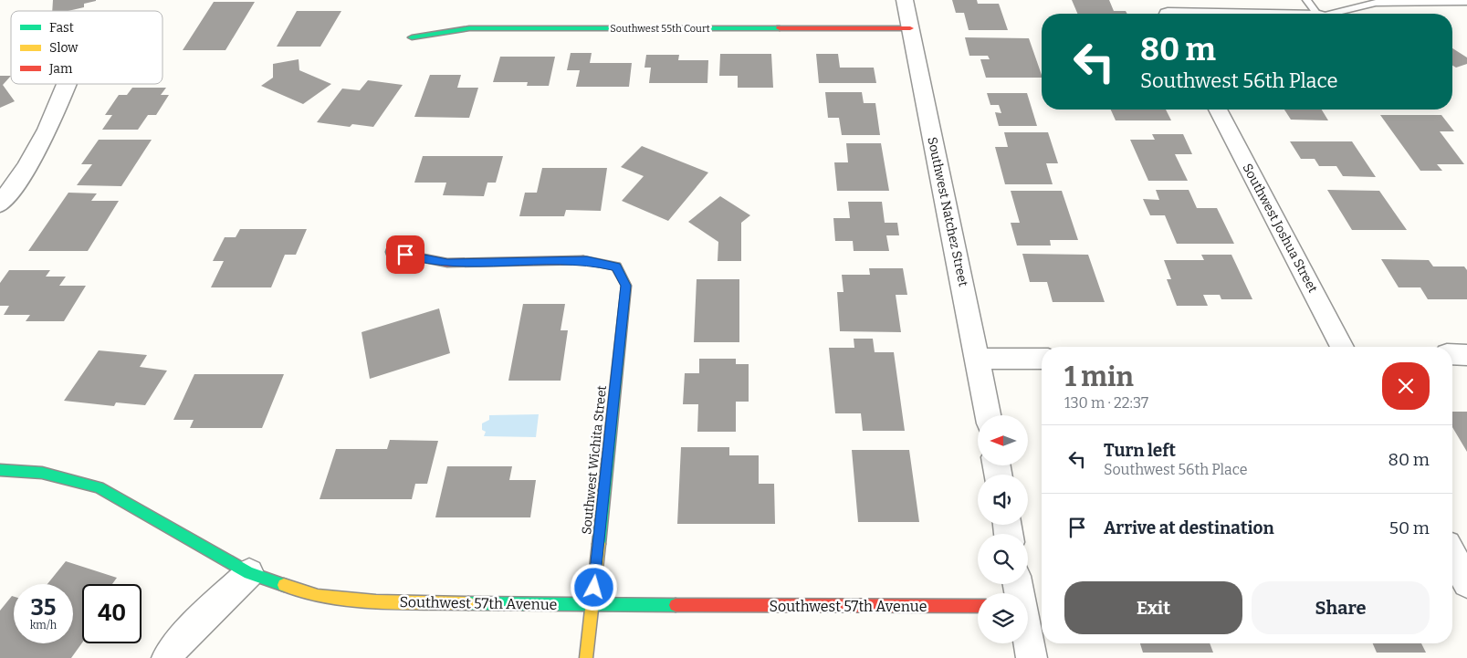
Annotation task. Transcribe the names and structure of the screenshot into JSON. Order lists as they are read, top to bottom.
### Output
{
  "streets": {
    "street": [
      "Southwest 55th Court",
      "Southwest Natchez Street",
      "Southwest Joshua Street",
      "Southwest Wichita Street",
      "Southwest 57th Avenue"
    ]
  },
  "crossings": [
    ["Southwest 55th Court", "Southwest Natchez Street"],
    ["Southwest Wichita Street", "Southwest 57th Avenue"]
  ],
  "legend": ["Fast", "Slow", "Jam"],
  "north": "left",
  "page": {
    "turn": ["80 m", "Southwest 56th Place"],
    "heading": ["1 min", "130 m · 22:37"],
    "list": [
      {
        "name": "Turn left",
        "note": "Southwest 56th Place",
        "value": "80 m"
      },
      {
        "name": "Arrive at destination",
        "value": "50 m"
      }
    ],
    "buttons": ["Exit", "Share"],
    "speed": "35 km/h",
    "limit": "40"
  }
}
